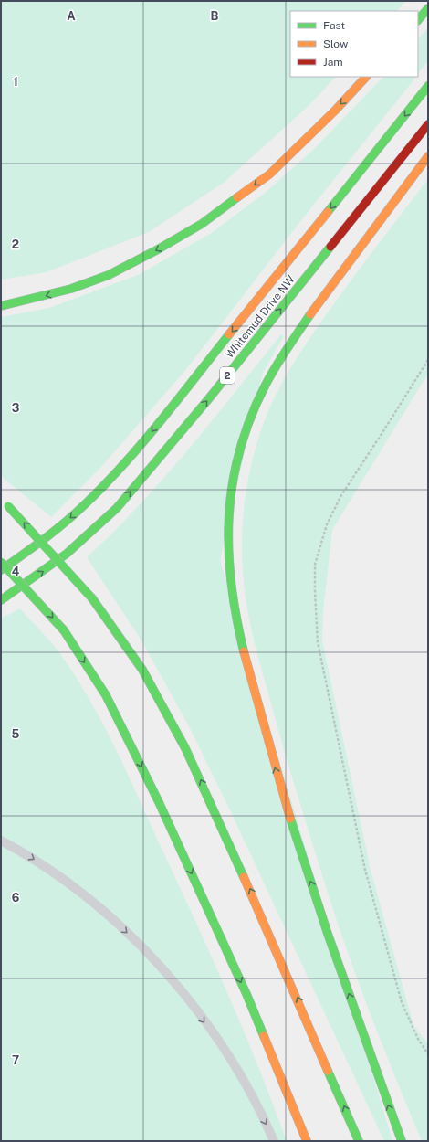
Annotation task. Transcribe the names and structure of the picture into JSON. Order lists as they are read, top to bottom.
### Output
{
  "streets": {
    "highway": ["Whitemud Drive NW", "2"]
  },
  "legend": ["Fast", "Slow", "Jam"],
  "grid": {
    "columns": ["A", "B"],
    "rows": [
      "1",
      "2",
      "3",
      "4",
      "5",
      "6",
      "7"
    ]
  }
}
